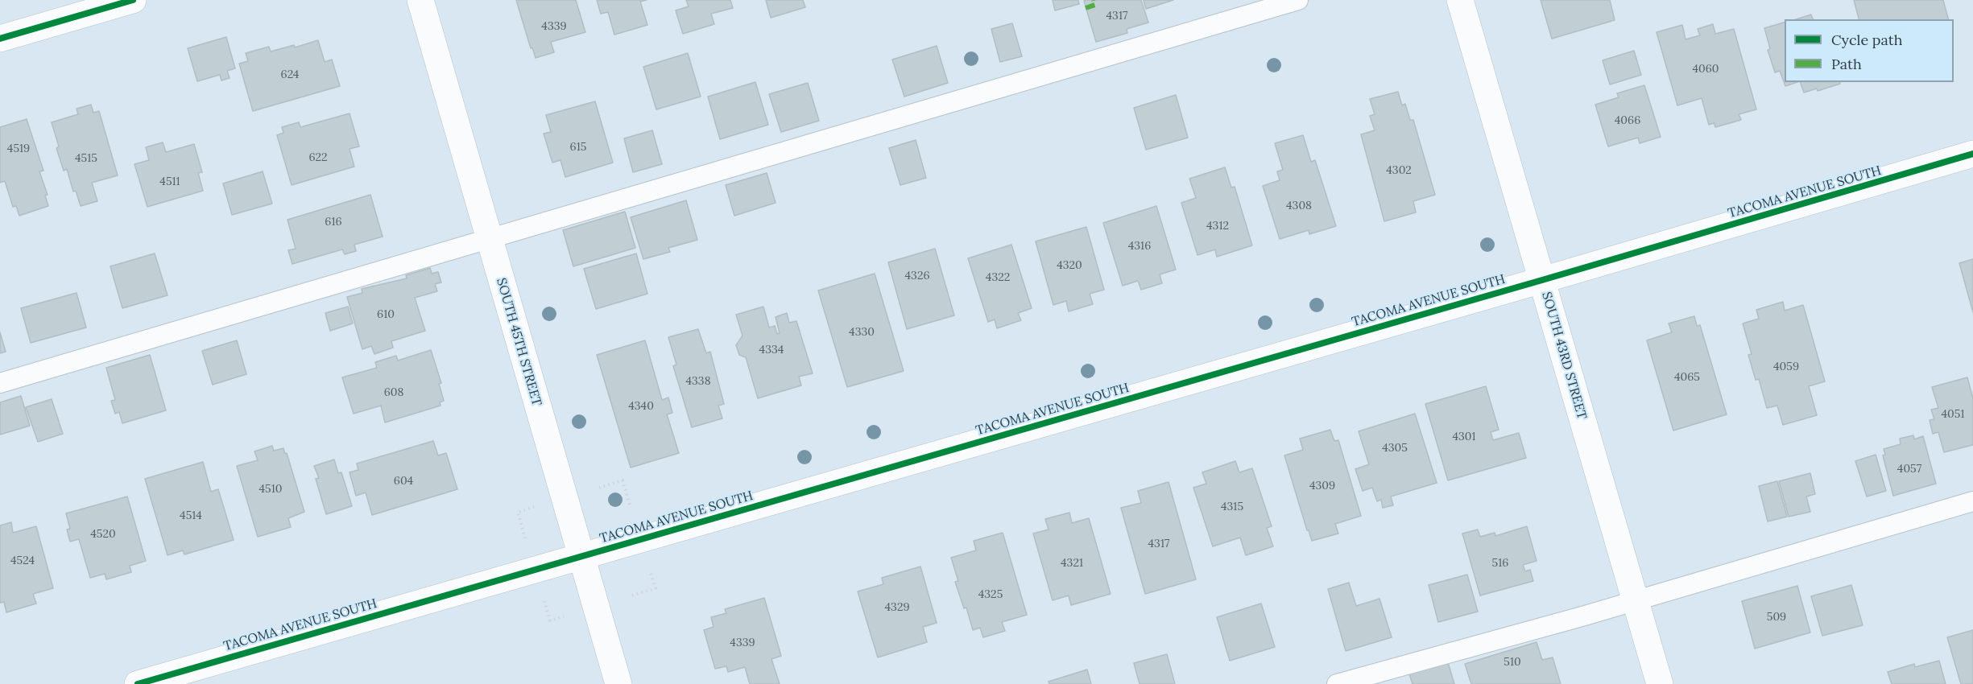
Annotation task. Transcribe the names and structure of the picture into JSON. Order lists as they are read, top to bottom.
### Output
{
  "streets": {
    "street": ["TACOMA AVENUE SOUTH", "SOUTH 45TH STREET", "SOUTH 43RD STREET"]
  },
  "crossings": [
    ["TACOMA AVENUE SOUTH", "SOUTH 45TH STREET"],
    ["TACOMA AVENUE SOUTH", "SOUTH 43RD STREET"]
  ],
  "house_numbers": [
    "4317",
    "4339",
    "4060",
    "624",
    "4066",
    "615",
    "4519",
    "622",
    "4515",
    "4302",
    "4511",
    "4308",
    "616",
    "4312",
    "4316",
    "4320",
    "4326",
    "4322",
    "610",
    "4330",
    "4334",
    "4059",
    "4065",
    "4338",
    "608",
    "4340",
    "4051",
    "4301",
    "4305",
    "4057",
    "604",
    "4309",
    "4510",
    "4315",
    "4514",
    "4520",
    "4317",
    "4524",
    "4321",
    "516",
    "4325",
    "4329",
    "509",
    "4339",
    "510"
  ],
  "legend": ["Cycle path", "Path"]
}
